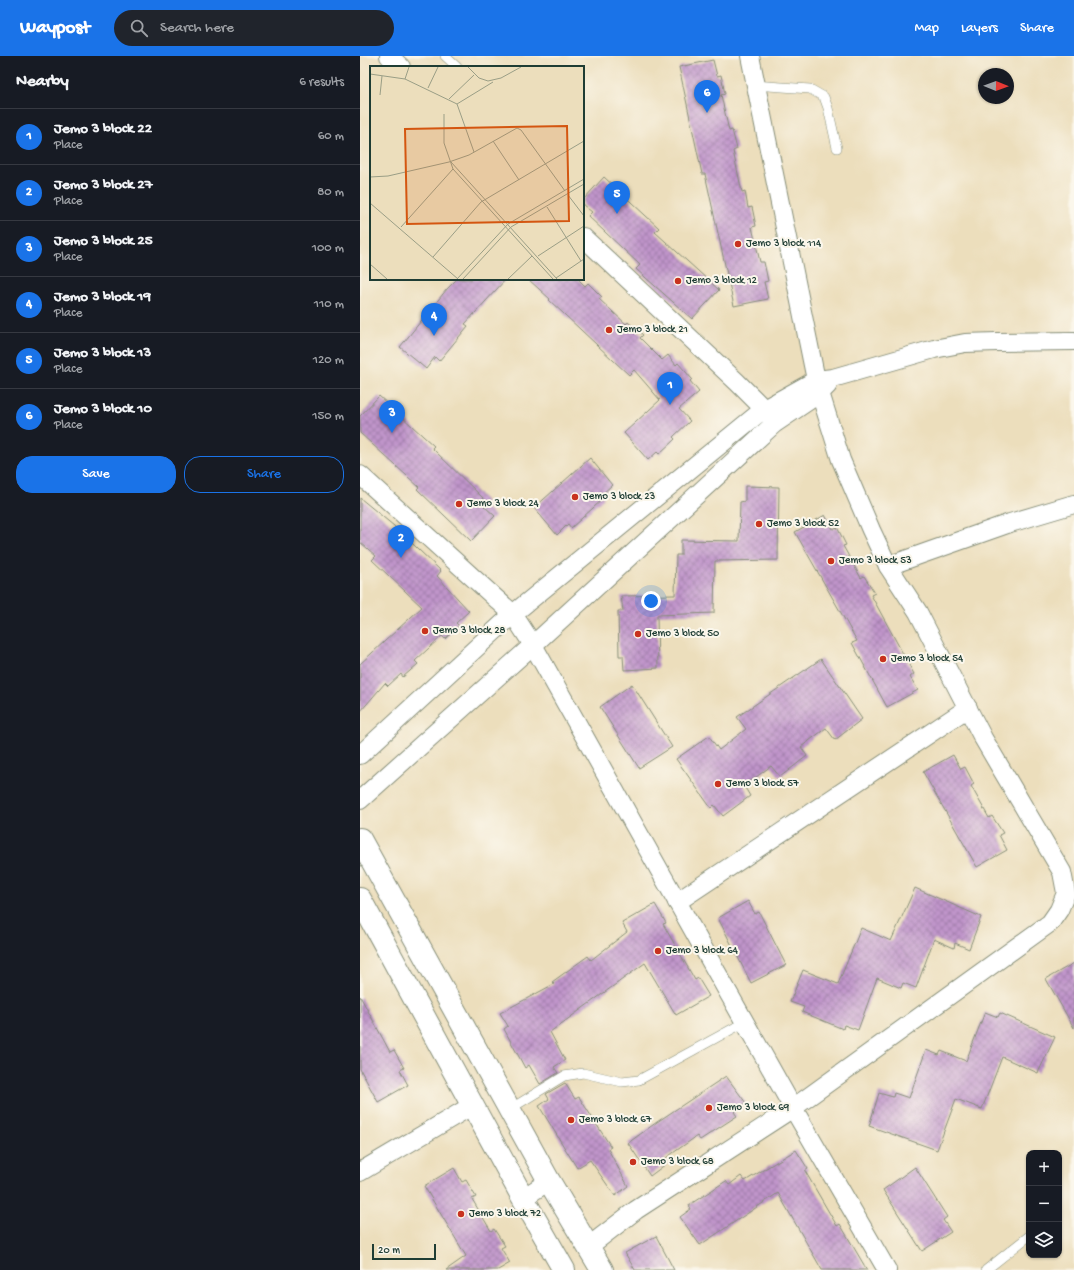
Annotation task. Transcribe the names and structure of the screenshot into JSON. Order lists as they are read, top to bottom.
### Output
{
  "places": [
    "Jemo 3 block 114",
    "Jemo 3 block 12",
    "Jemo 3 block 21",
    "Jemo 3 block 23",
    "Jemo 3 block 24",
    "Jemo 3 block 52",
    "Jemo 3 block 53",
    "Jemo 3 block 28",
    "Jemo 3 block 50",
    "Jemo 3 block 54",
    "Jemo 3 block 57",
    "Jemo 3 block 64",
    "Jemo 3 block 69",
    "Jemo 3 block 67",
    "Jemo 3 block 68",
    "Jemo 3 block 72"
  ],
  "scale_bar": "20 m",
  "north": "right",
  "page": {
    "header": "Waypost",
    "search": "Search here",
    "nav": ["Map", "Layers", "Share"],
    "heading": ["Nearby", "6 results"],
    "pins": [
      "6",
      "5",
      "4",
      "1",
      "3",
      "2"
    ],
    "list": [
      {
        "mark": "1",
        "name": "Jemo 3 block 22",
        "note": "Place",
        "value": "60 m"
      },
      {
        "mark": "2",
        "name": "Jemo 3 block 27",
        "note": "Place",
        "value": "80 m"
      },
      {
        "mark": "3",
        "name": "Jemo 3 block 25",
        "note": "Place",
        "value": "100 m"
      },
      {
        "mark": "4",
        "name": "Jemo 3 block 19",
        "note": "Place",
        "value": "110 m"
      },
      {
        "mark": "5",
        "name": "Jemo 3 block 13",
        "note": "Place",
        "value": "120 m"
      },
      {
        "mark": "6",
        "name": "Jemo 3 block 10",
        "note": "Place",
        "value": "150 m"
      }
    ],
    "buttons": ["Save", "Share"],
    "map_buttons": ["+", "−"],
    "scale": "20 m"
  }
}
